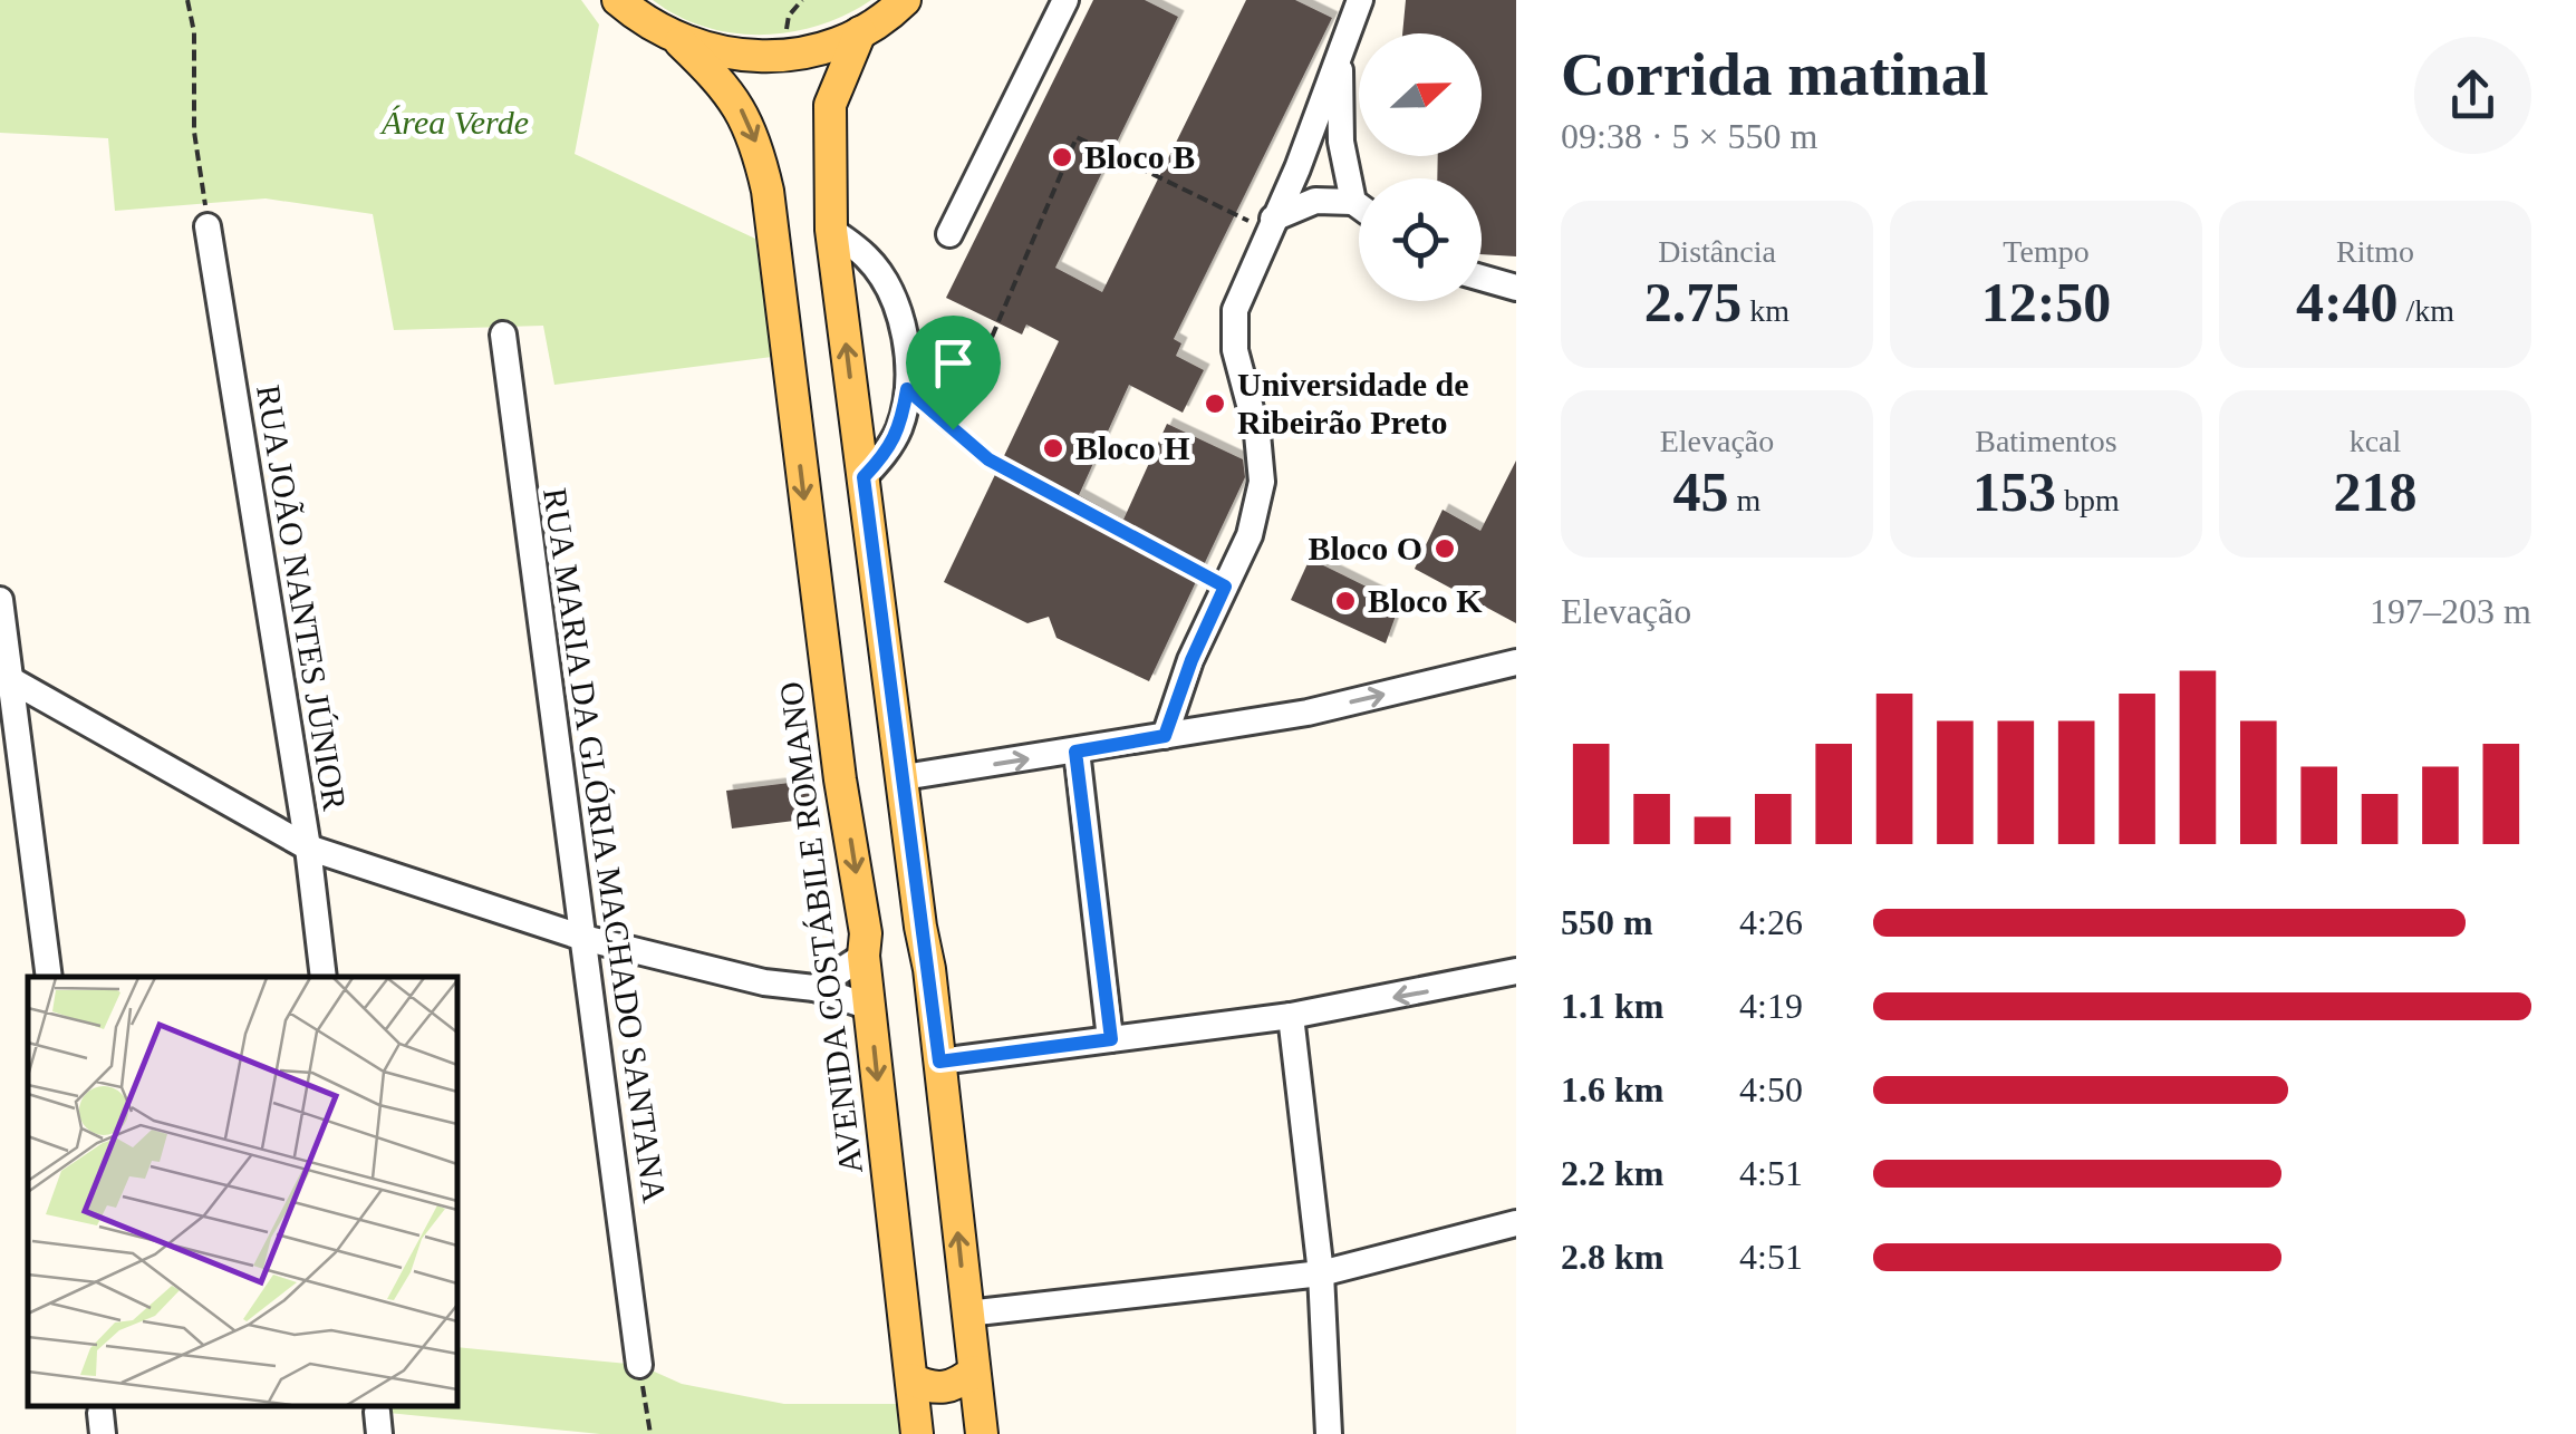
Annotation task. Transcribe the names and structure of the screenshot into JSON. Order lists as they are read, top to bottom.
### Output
{
  "streets": {
    "main road": ["AVENIDA COSTÁBILE ROMANO"],
    "street": ["RUA JOÃO NANTES JÚNIOR", "RUA MARIA DA GLÓRIA MACHADO SANTANA"]
  },
  "parks": ["Área Verde"],
  "places": [
    "Bloco B",
    "Universidade de Ribeirão Preto",
    "Bloco H",
    "Bloco O",
    "Bloco K"
  ],
  "north": "right",
  "page": {
    "heading": ["Corrida matinal", "09:38 · 5 × 550 m"],
    "stats": [
      ["Distância", "2.75 km"],
      ["Tempo", "12:50"],
      ["Ritmo", "4:40 /km"],
      ["Elevação", "45 m"],
      ["Batimentos", "153 bpm"],
      ["kcal", "218"]
    ],
    "chart": ["Elevação", "197–203 m"],
    "list": [
      {
        "name": "550 m",
        "note": "4:26"
      },
      {
        "name": "1.1 km",
        "note": "4:19"
      },
      {
        "name": "1.6 km",
        "note": "4:50"
      },
      {
        "name": "2.2 km",
        "note": "4:51"
      },
      {
        "name": "2.8 km",
        "note": "4:51"
      }
    ]
  }
}
